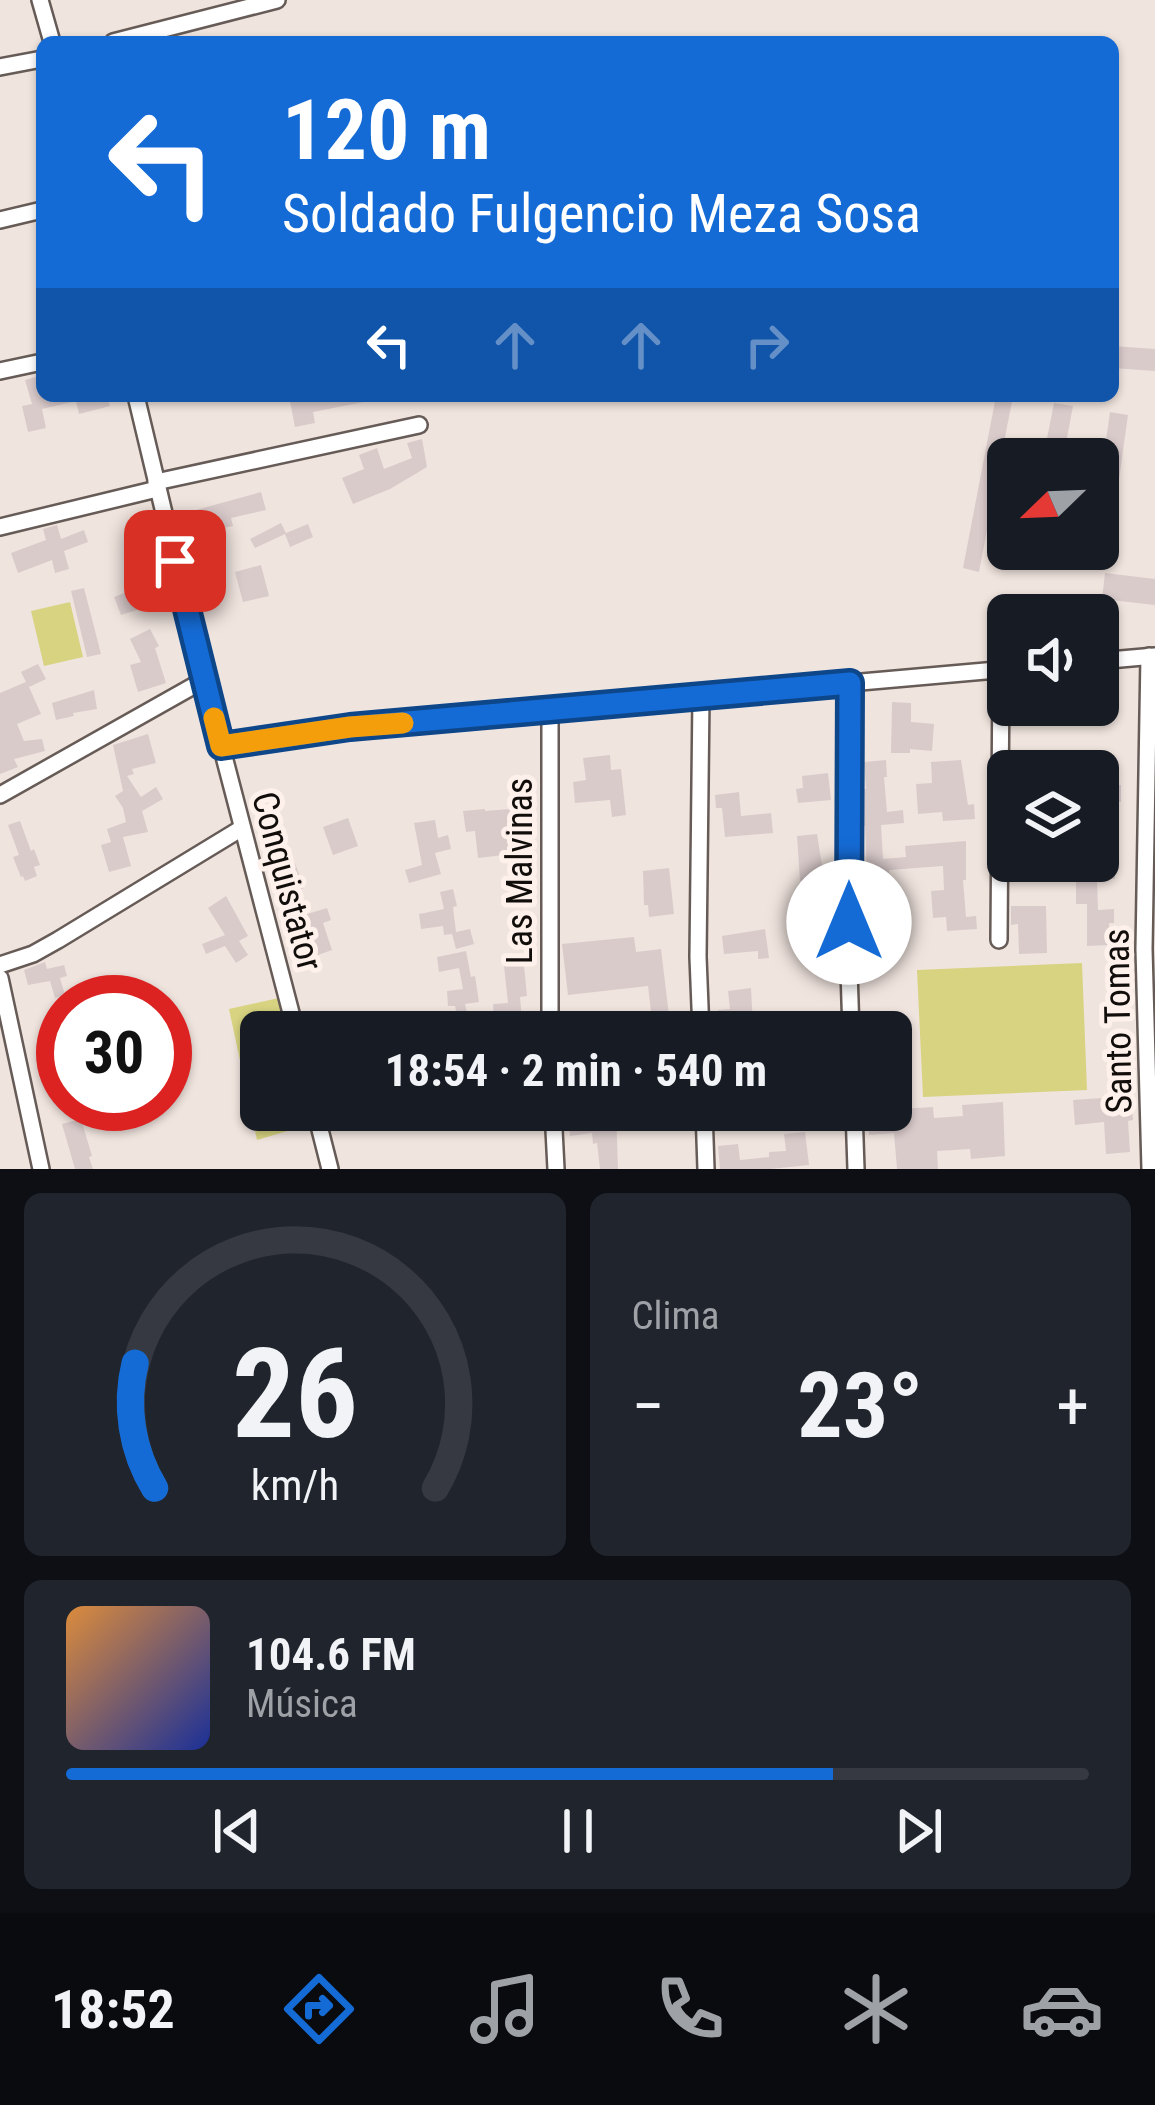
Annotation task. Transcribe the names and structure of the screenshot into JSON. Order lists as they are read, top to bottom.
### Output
{
  "streets": {
    "street": ["Las Malvinas", "Conquistator", "Santo Tomas"]
  },
  "north": "bottom left",
  "page": {
    "turn": ["120 m", "Soldado Fulgencio Meza Sosa"],
    "limit": "30",
    "trip": "18:54 · 2 min · 540 m",
    "tile": "Clima",
    "heat": ["−", "23°", "+"],
    "song": ["104.6 FM", "Música"],
    "tabs": "18:52",
    "gauge": ["26", "km/h"]
  }
}
